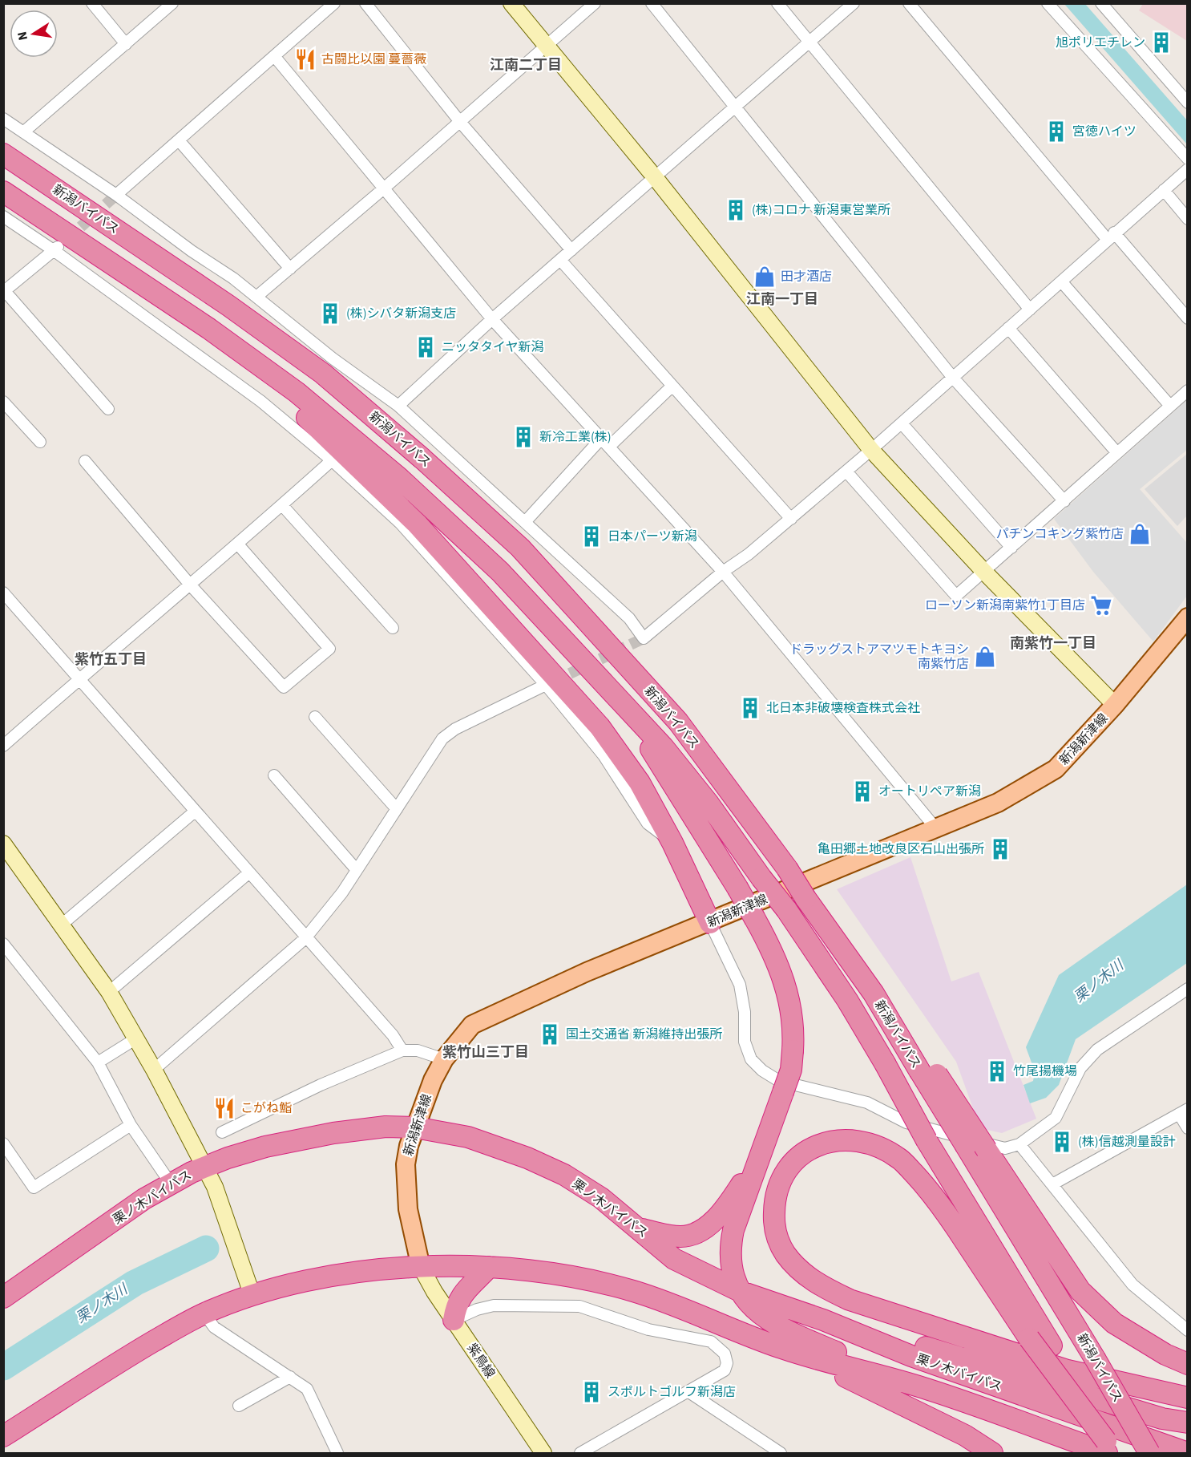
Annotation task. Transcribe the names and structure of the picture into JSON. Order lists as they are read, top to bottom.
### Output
{
  "streets": {
    "highway": ["新潟バイパス", "栗ノ木バイパス"],
    "main road": ["新潟新津線"],
    "street": ["紫鳥線"]
  },
  "crossings": [
    ["新潟バイパス", "栗ノ木バイパス"],
    ["新潟新津線", "栗ノ木バイパス"],
    ["新潟新津線", "紫鳥線"],
    ["栗ノ木バイパス", "紫鳥線"]
  ],
  "districts": [
    "江南二丁目",
    "江南一丁目",
    "南紫竹一丁目",
    "紫竹五丁目",
    "紫竹山三丁目"
  ],
  "water": ["栗ノ木川"],
  "places": {
    "building": [
      "旭ポリエチレン",
      "宮徳ハイツ",
      "(株)コロナ 新潟東営業所",
      "(株)シバタ新潟支店",
      "ニッタタイヤ新潟",
      "新冷工業(株)",
      "日本パーツ新潟",
      "北日本非破壊検査株式会社",
      "オートリペア新潟",
      "亀田郷土地改良区石山出張所",
      "国土交通省 新潟維持出張所",
      "竹尾揚機場",
      "(株)信越測量設計",
      "スポルトゴルフ新潟店"
    ],
    "restaurant": ["古闘比以園 蔓薔薇", "こがね鮨"],
    "shop": ["田才酒店", "パチンコキング紫竹店", "ドラッグストアマツモトキヨシ 南紫竹店"],
    "supermarket": ["ローソン新潟南紫竹1丁目店"]
  },
  "north": "left"
}
